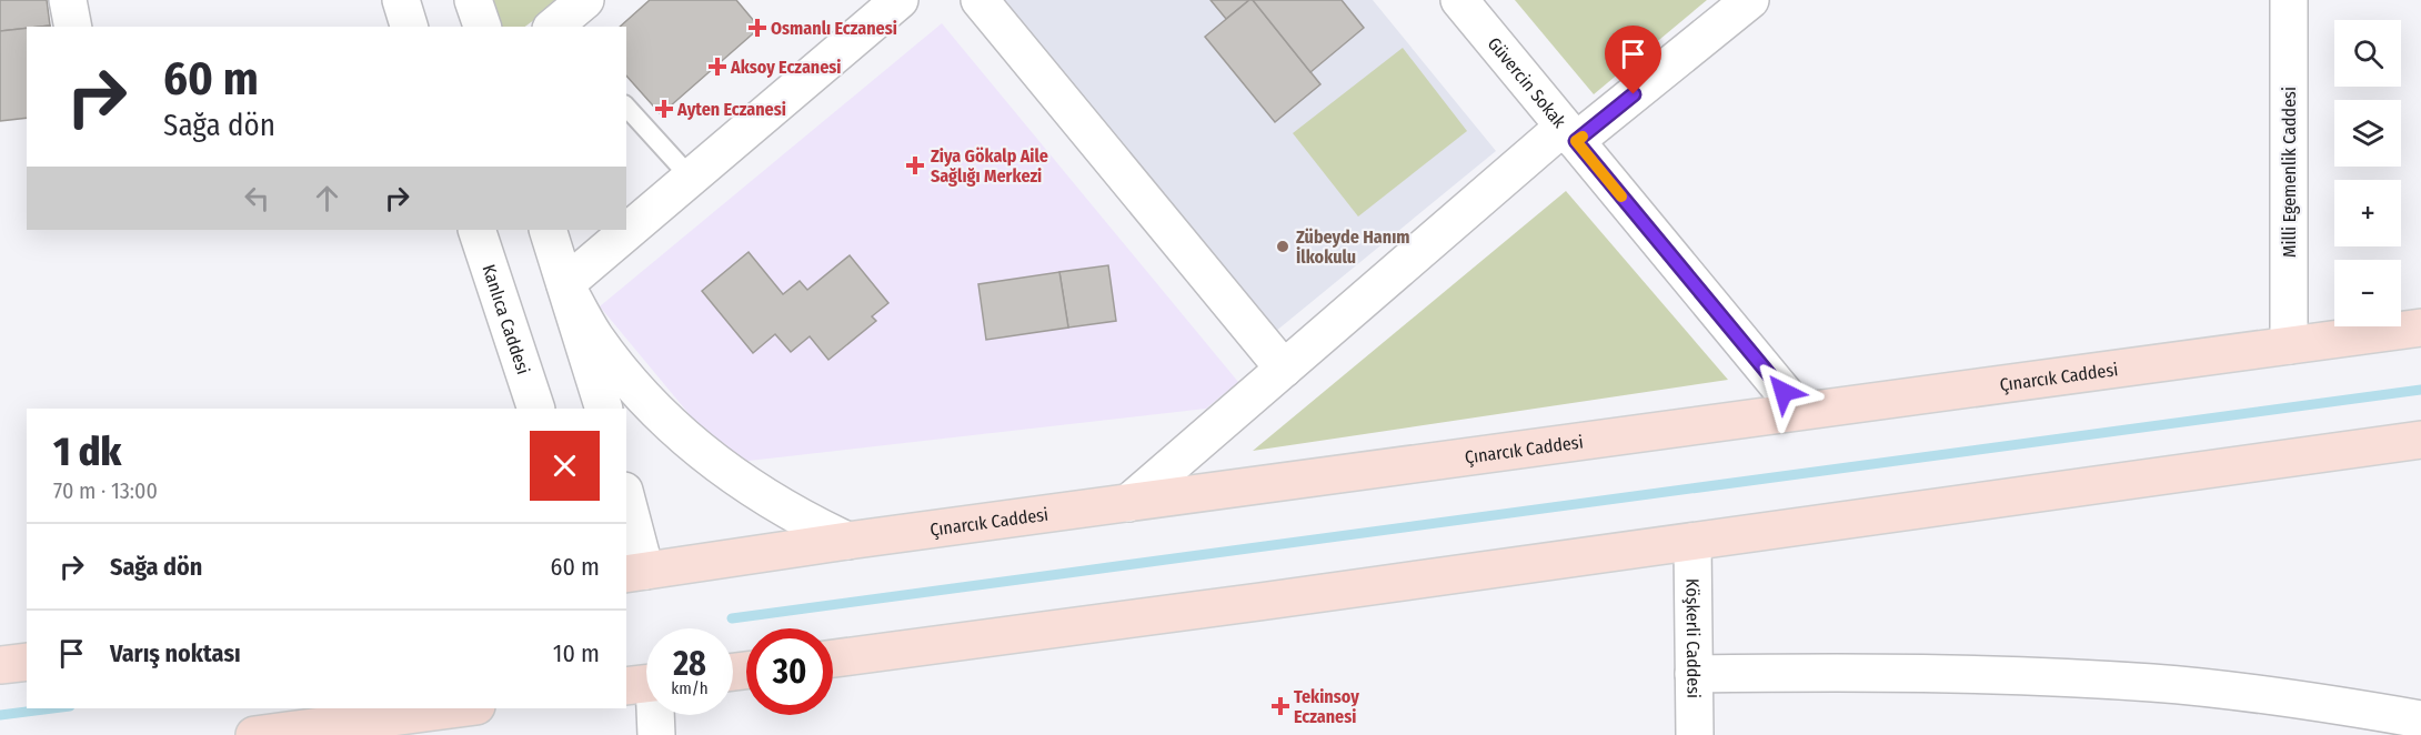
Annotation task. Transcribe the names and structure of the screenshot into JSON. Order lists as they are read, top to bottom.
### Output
{
  "streets": {
    "main road": ["Çınarcık Caddesi"],
    "street": [
      "Güvercin Sokak",
      "Milli Egemenlik Caddesi",
      "Kanlıca Caddesi",
      "Köşkerli Caddesi"
    ]
  },
  "crossings": [
    ["Güvercin Sokak", "Çınarcık Caddesi"],
    ["Milli Egemenlik Caddesi", "Çınarcık Caddesi"]
  ],
  "places": {
    "health": [
      "Osmanlı Eczanesi",
      "Aksoy Eczanesi",
      "Ayten Eczanesi",
      "Ziya Gökalp Aile Sağlığı Merkezi",
      "Tekinsoy Eczanesi"
    ],
    "other": ["Zübeyde Hanım İlkokulu"]
  },
  "page": {
    "map_buttons": ["+", "−"],
    "turn": ["60 m", "Sağa dön"],
    "heading": ["1 dk", "70 m · 13:00"],
    "list": [
      {
        "name": "Sağa dön",
        "value": "60 m"
      },
      {
        "name": "Varış noktası",
        "value": "10 m"
      }
    ],
    "speed": "28 km/h",
    "limit": "30"
  }
}
